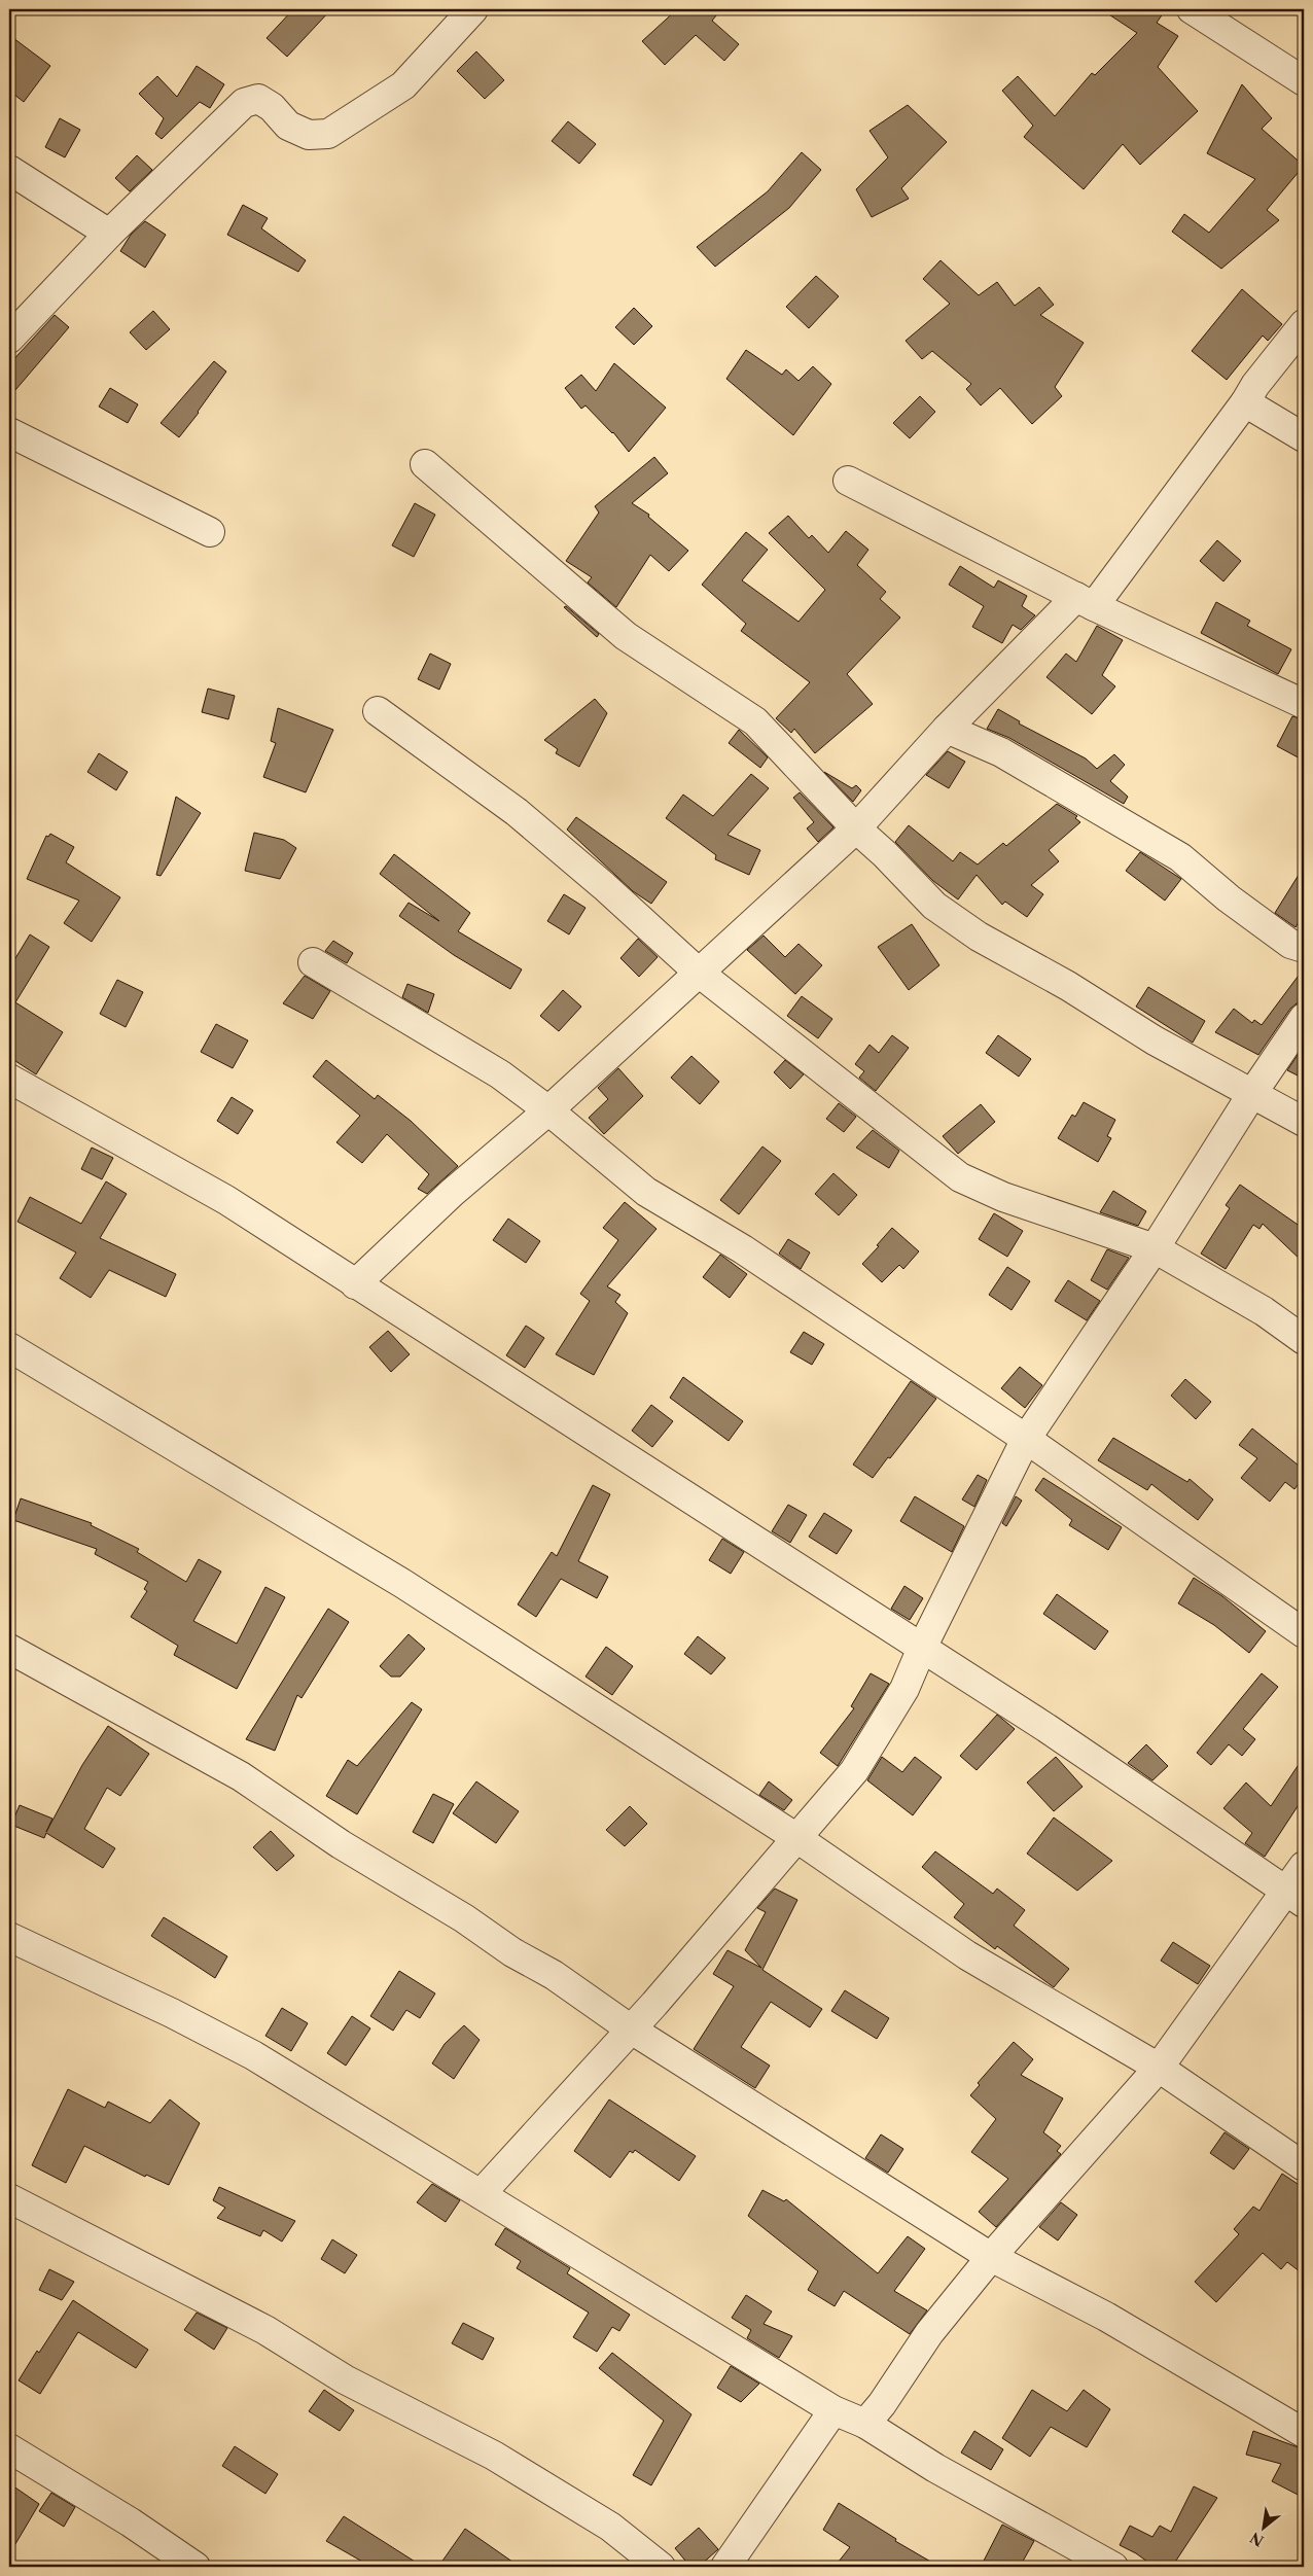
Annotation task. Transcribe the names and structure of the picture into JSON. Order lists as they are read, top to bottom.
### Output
{
  "north": "bottom left"
}
